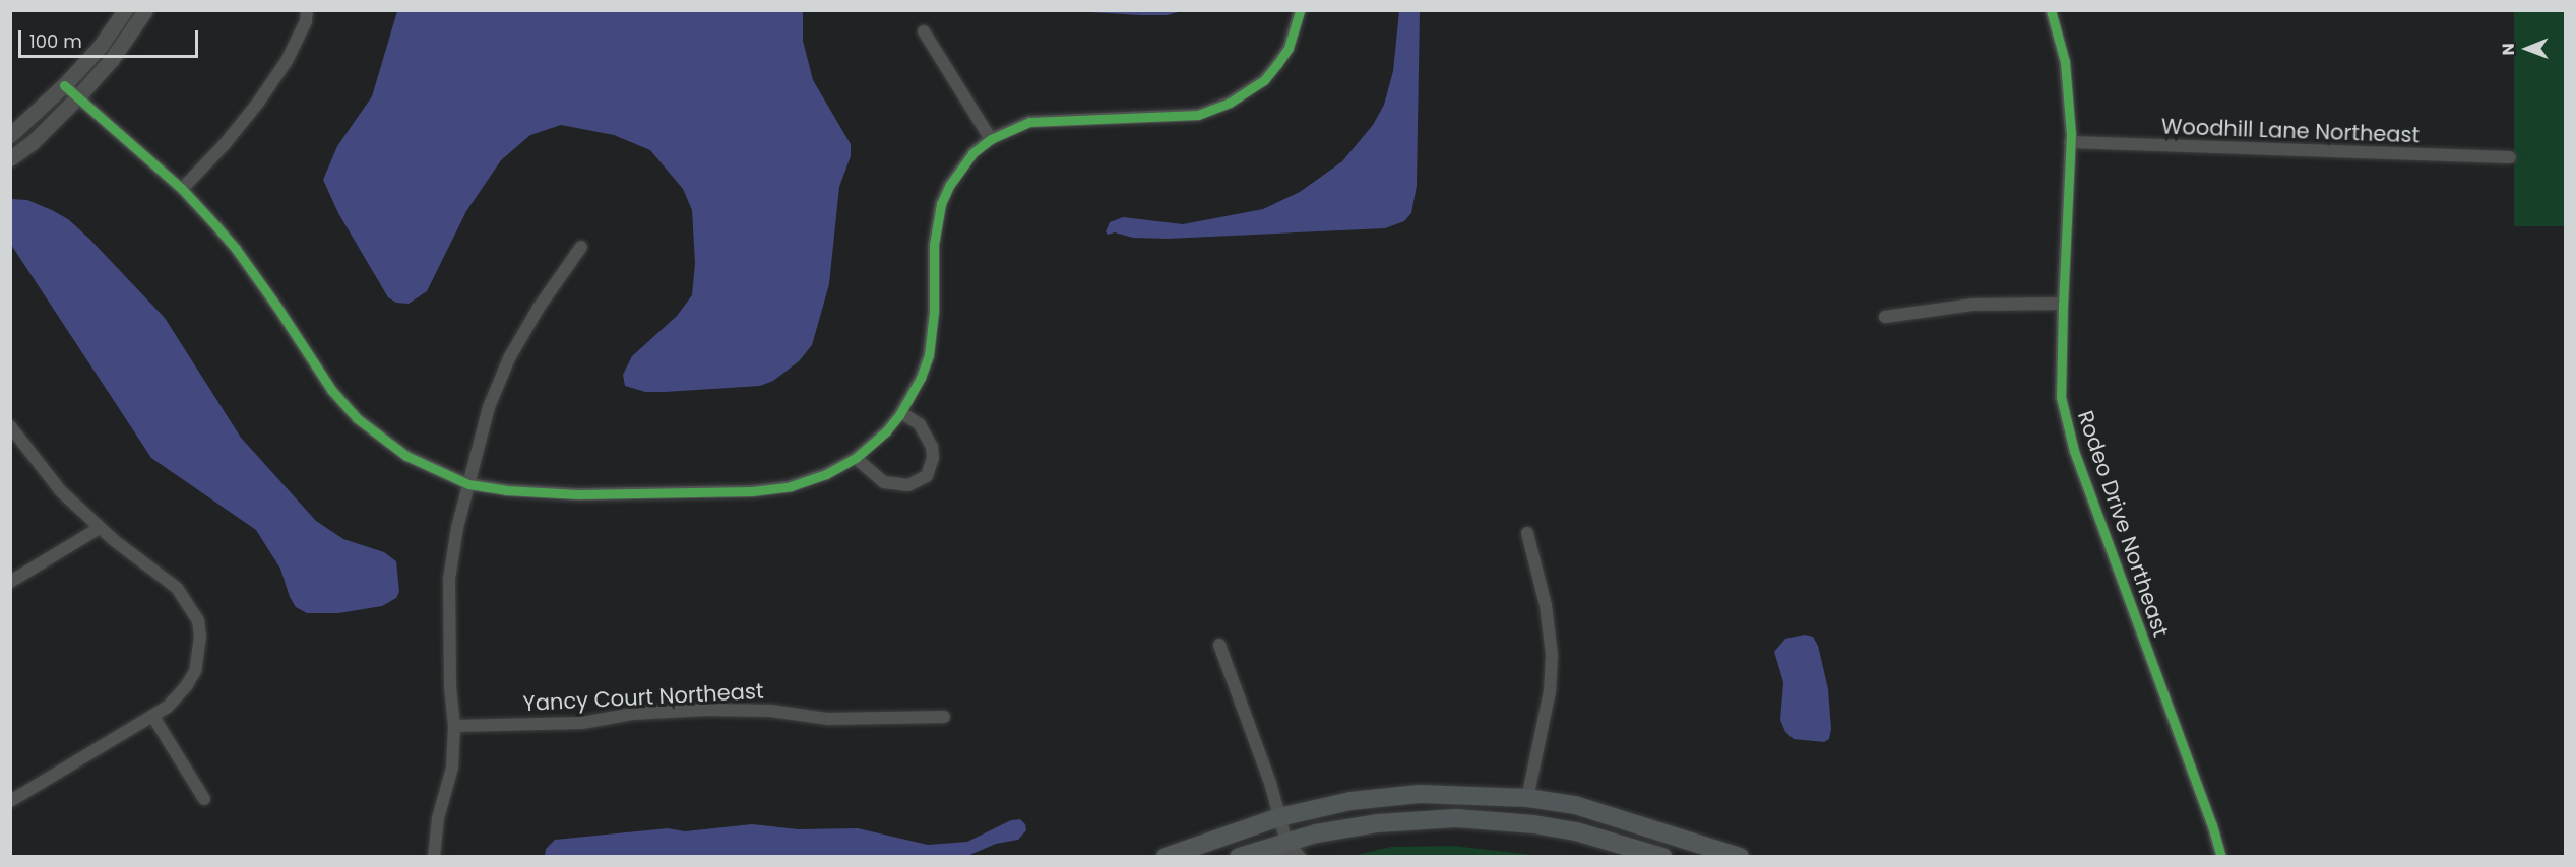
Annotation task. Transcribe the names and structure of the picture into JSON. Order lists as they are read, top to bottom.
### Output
{
  "streets": {
    "street": ["Woodhill Lane Northeast", "Rodeo Drive Northeast", "Yancy Court Northeast"]
  },
  "crossings": [
    ["Woodhill Lane Northeast", "Rodeo Drive Northeast"]
  ],
  "scale_bar": "100 m",
  "north": "left"
}
